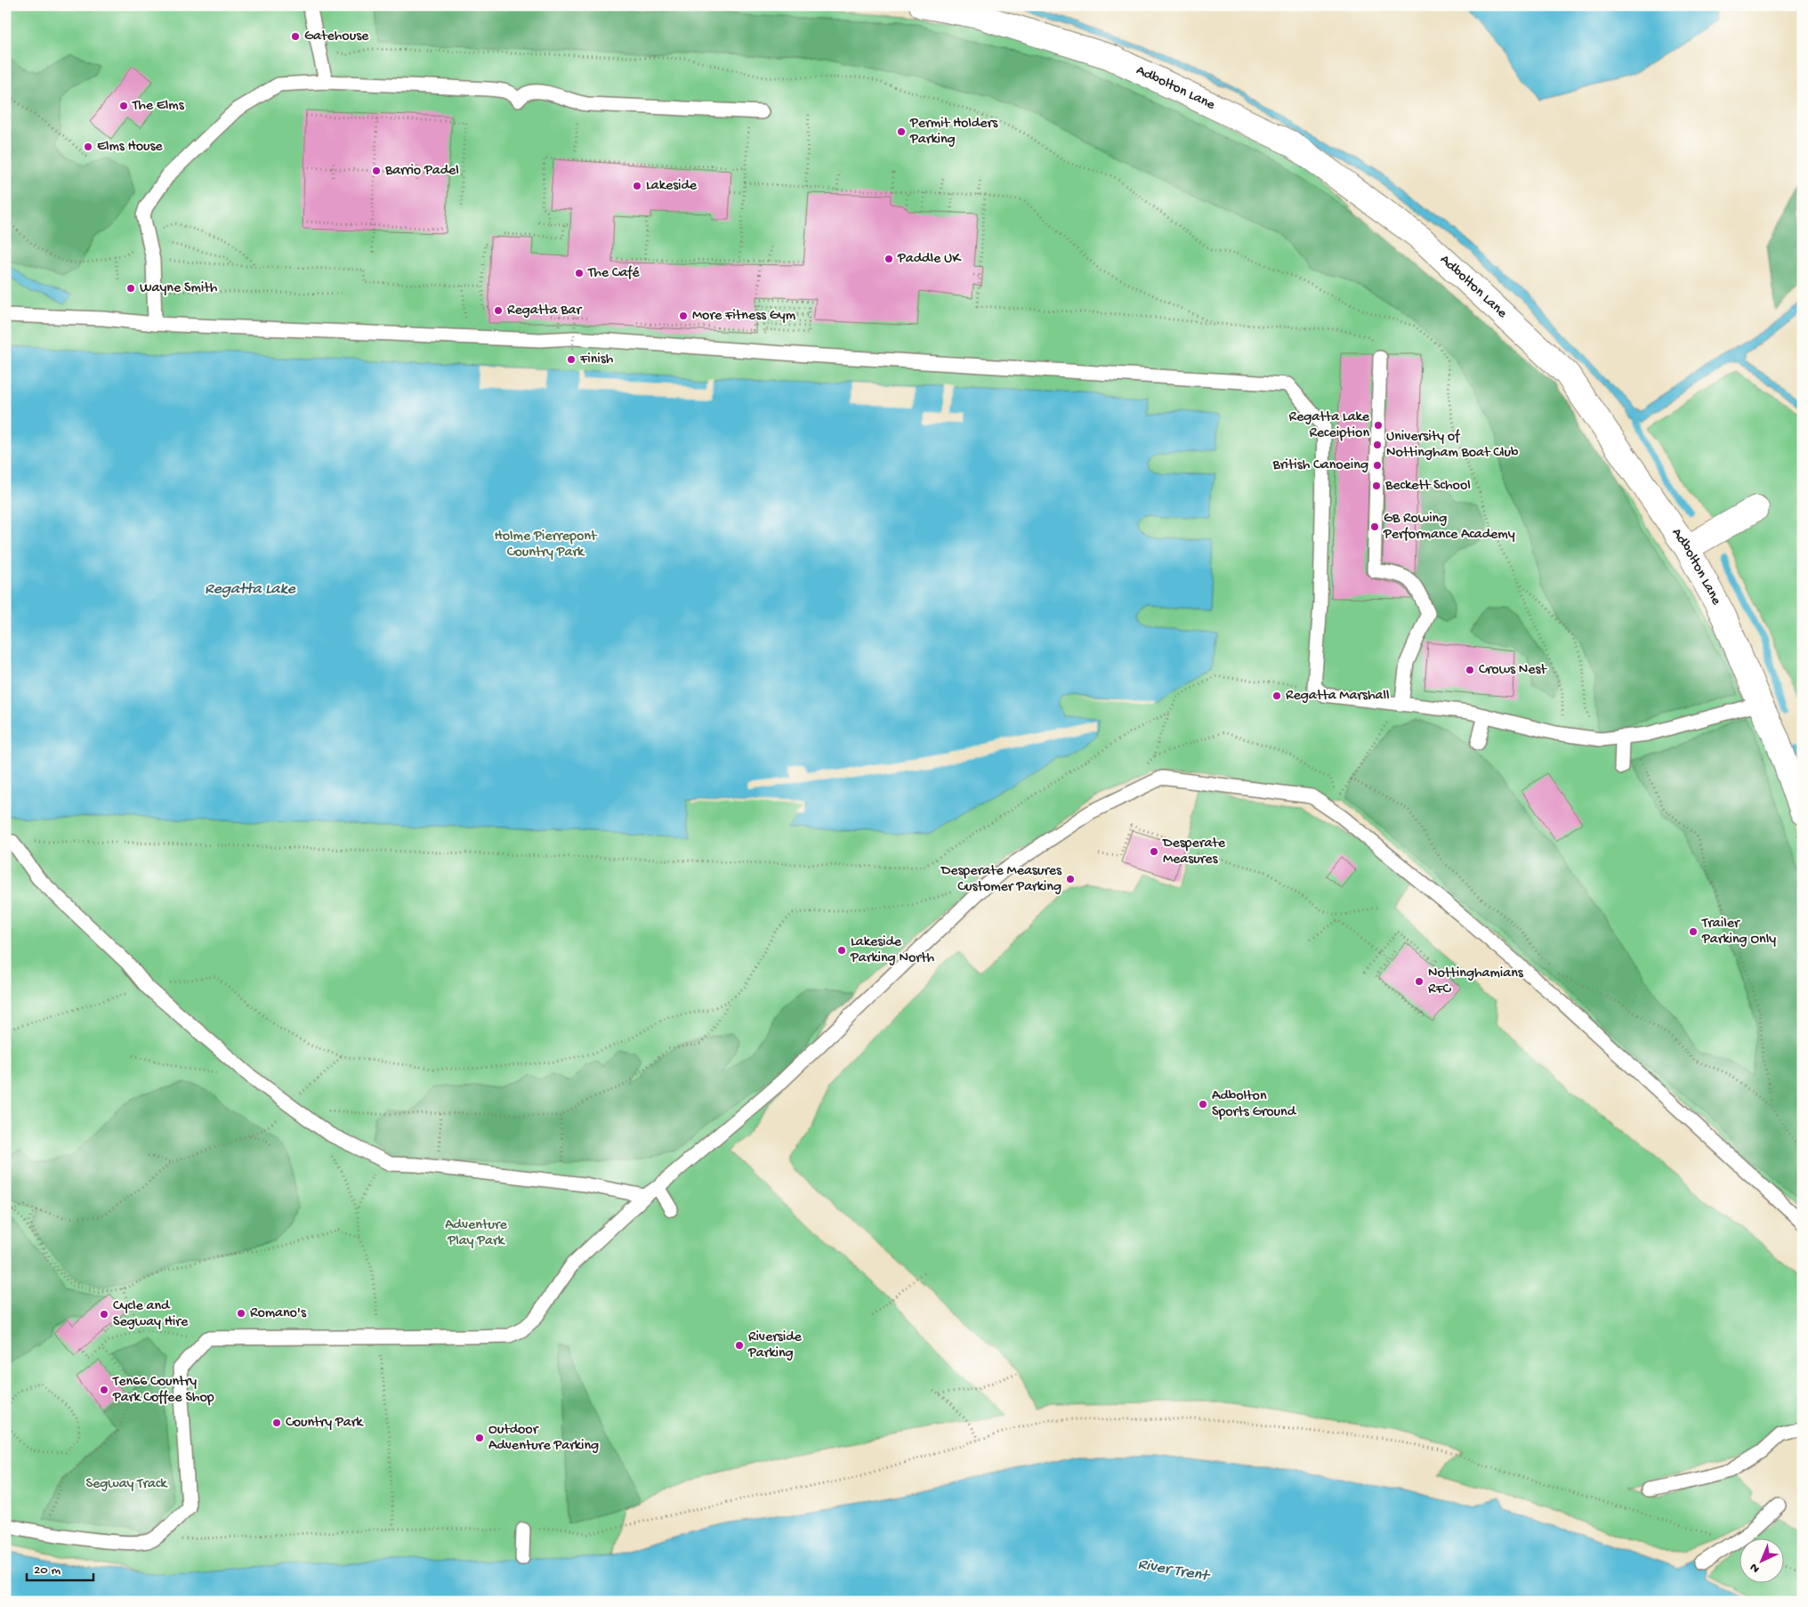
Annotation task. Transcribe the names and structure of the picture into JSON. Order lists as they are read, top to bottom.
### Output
{
  "streets": {
    "street": ["Adbolton Lane"]
  },
  "water": ["Regatta Lake", "River Trent"],
  "parks": ["Holme Pierrepont Country Park", "Adventure Play Park", "Segway Track"],
  "places": [
    "Gatehouse",
    "The Elms",
    "Permit Holders Parking",
    "Elms House",
    "Barrio Padel",
    "Lakeside",
    "Paddle UK",
    "The Café",
    "Wayne Smith",
    "Regatta Bar",
    "More Fitness Gym",
    "Finish",
    "Regatta Lake Receiption",
    "University of Nottingham Boat Club",
    "British Canoeing",
    "Beckett School",
    "GB Rowing Performance Academy",
    "Crows Nest",
    "Regatta Marshall",
    "Desperate Measures",
    "Desperate Measures Customer Parking",
    "Trailer Parking Only",
    "Lakeside Parking North",
    "Nottinghamians RFC",
    "Adbolton Sports Ground",
    "Romano's",
    "Cycle and Segway Hire",
    "Riverside Parking",
    "Ten66 Country Park Coffee Shop",
    "Country Park",
    "Outdoor Adventure Parking"
  ],
  "scale_bar": "20 m",
  "north": "bottom left"
}
